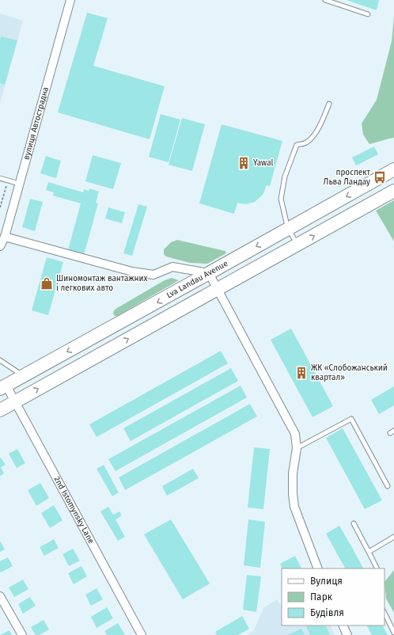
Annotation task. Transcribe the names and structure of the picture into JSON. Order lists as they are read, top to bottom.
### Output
{
  "streets": {
    "main road": ["Lva Landau Avenue"],
    "street": ["вулиця Автострадна", "2nd Istomynsky Lane"]
  },
  "crossings": [
    ["Lva Landau Avenue", "2nd Istomynsky Lane"]
  ],
  "places": {
    "building": ["Yawal", "ЖК «Слобожанський квартал»"],
    "bus stop": ["проспект Льва Ландау"],
    "shop": ["Шиномонтаж вантажних і легкових авто"]
  },
  "legend": ["Вулиця", "Парк", "Будівля"]
}
